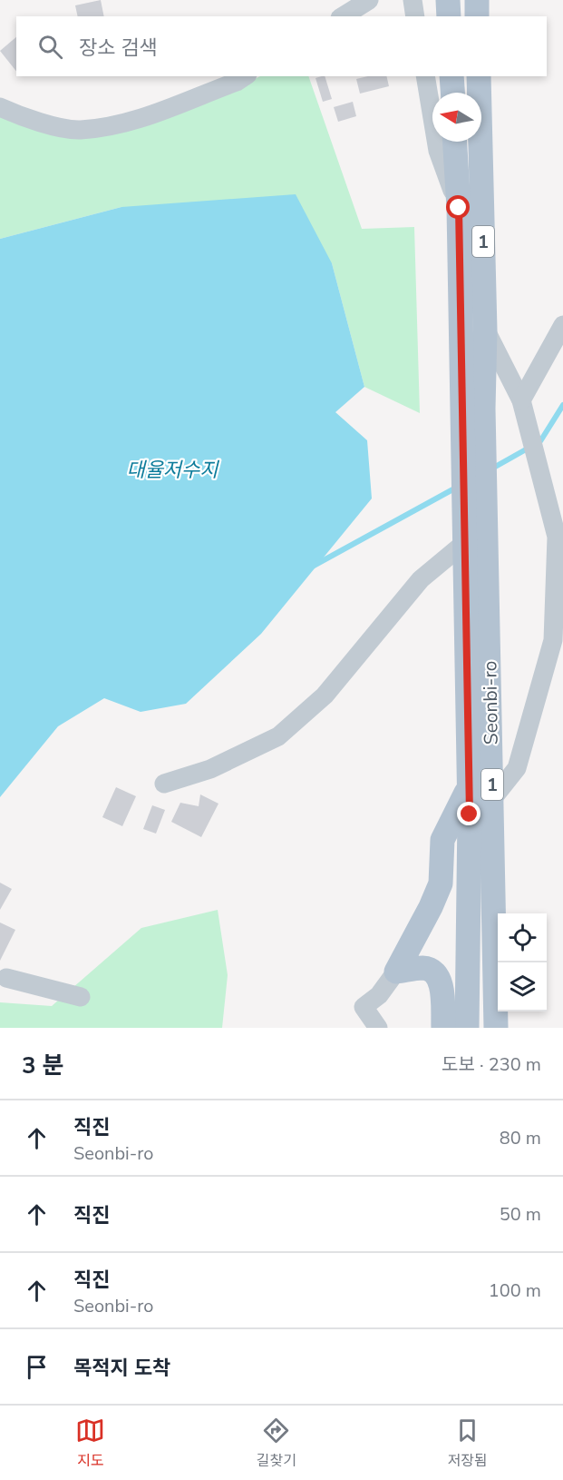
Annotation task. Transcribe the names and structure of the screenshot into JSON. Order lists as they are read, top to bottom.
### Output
{
  "streets": {
    "main road": ["1", "Seonbi-ro"]
  },
  "crossings": [
    ["1", "Seonbi-ro"]
  ],
  "water": ["대율저수지"],
  "north": "left",
  "page": {
    "search": "장소 검색",
    "heading": ["3 분", "도보 · 230 m"],
    "list": [
      ["직진", "Seonbi-ro", "80 m"],
      ["직진", "50 m"],
      ["직진", "Seonbi-ro", "100 m"],
      "목적지 도착"
    ],
    "nav": ["지도", "길찾기", "저장됨"]
  }
}
